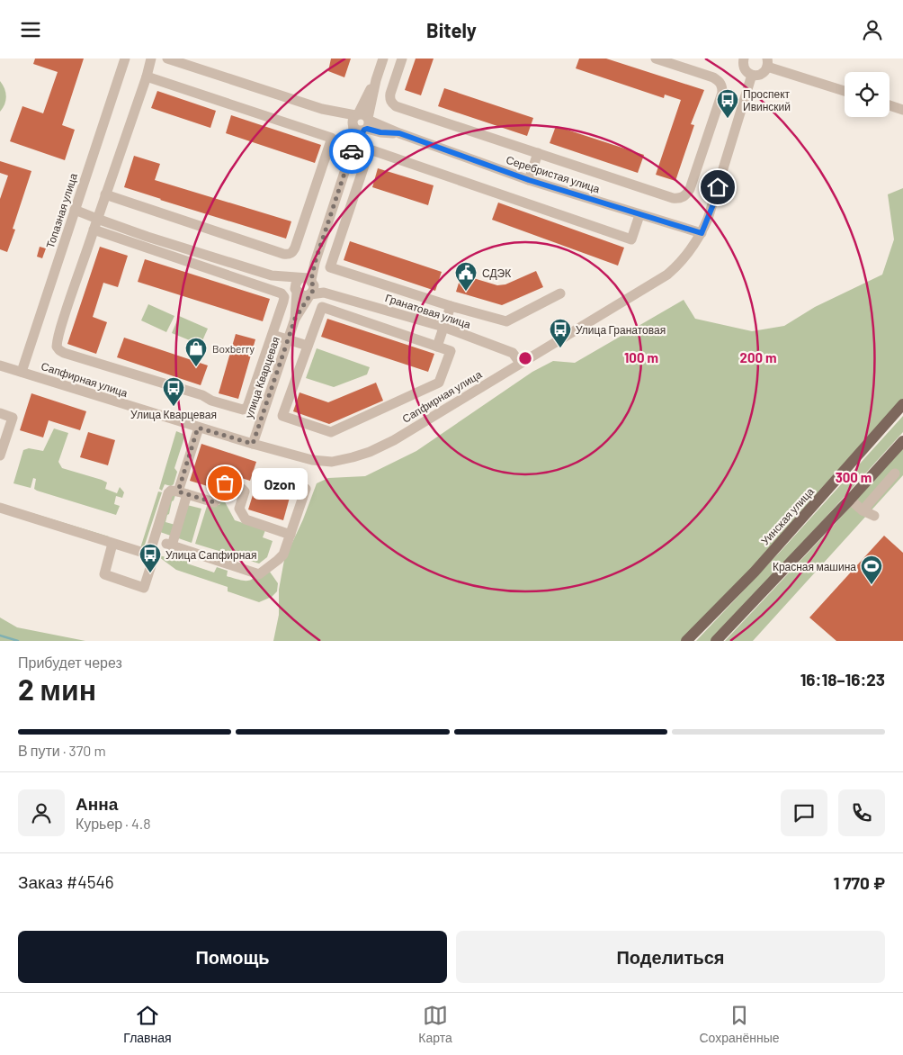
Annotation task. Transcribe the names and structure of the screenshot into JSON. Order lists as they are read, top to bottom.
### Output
{
  "streets": {
    "main road": ["Уинская улица"],
    "street": [
      "Серебристая улица",
      "Топазная улица",
      "Гранатовая улица",
      "улица Кварцевая",
      "Сапфирная улица"
    ]
  },
  "crossings": [
    ["Серебристая улица", "Сапфирная улица"],
    ["Топазная улица", "Сапфирная улица"],
    ["Гранатовая улица", "Сапфирная улица"],
    ["улица Кварцевая", "Сапфирная улица"]
  ],
  "places": {
    "bus stop": [
      "Проспект Ивинский",
      "Улица Гранатовая",
      "Улица Кварцевая",
      "Улица Сапфирная"
    ],
    "public building": ["СДЭК"],
    "shop": ["Boxberry"],
    "other": ["Ozon"],
    "sports": ["Красная машина"]
  },
  "page": {
    "header": "Bitely",
    "bubble": "Ozon",
    "heading": ["2 мин", "Прибудет через", "16:18–16:23"],
    "panel": [
      "Анна",
      "Курьер · 4.8",
      "Заказ #4546",
      "1 770 ₽"
    ],
    "bar": "В пути · 370 m",
    "buttons": ["Помощь", "Поделиться"],
    "tabs": ["Главная", "Карта", "Сохранённые"]
  },
  "rings": ["100 m", "200 m", "300 m"]
}
